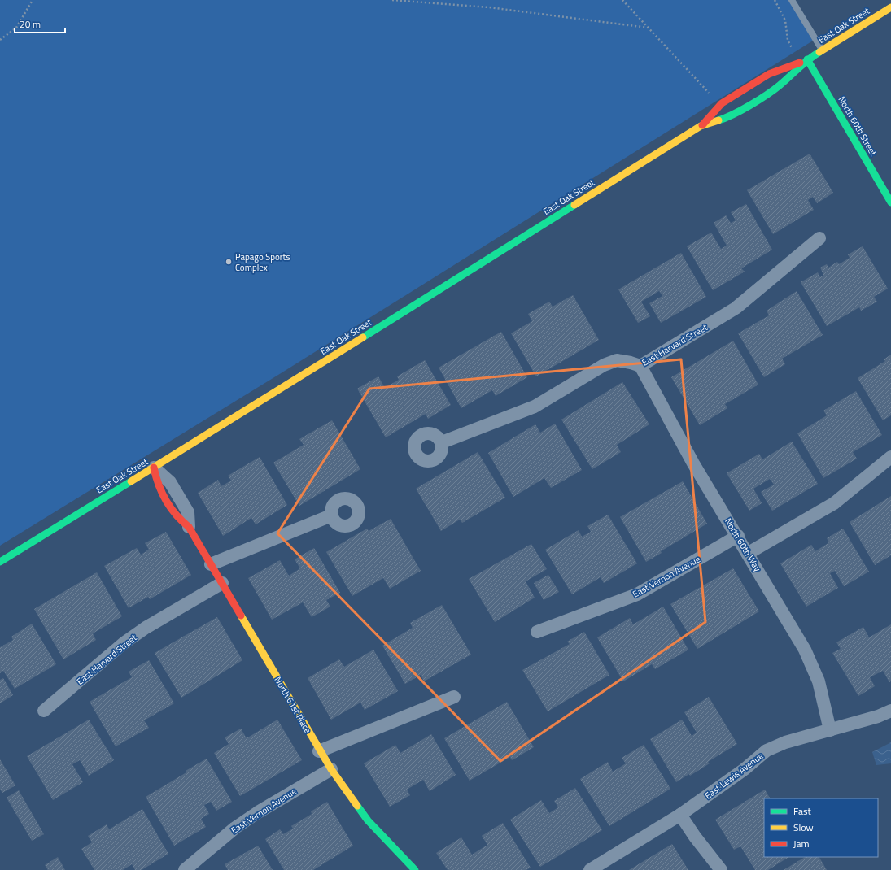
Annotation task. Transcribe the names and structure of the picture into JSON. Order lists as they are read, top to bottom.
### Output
{
  "streets": {
    "street": [
      "East Oak Street",
      "North 60th Street",
      "East Harvard Street",
      "North 60th Way",
      "East Vernon Avenue",
      "North 61st Place",
      "East Lewis Avenue"
    ]
  },
  "crossings": [
    ["East Oak Street", "North 60th Street"],
    ["East Oak Street", "North 61st Place"],
    ["East Harvard Street", "North 60th Way"],
    ["East Harvard Street", "North 61st Place"],
    ["North 60th Way", "East Vernon Avenue"],
    ["North 60th Way", "East Lewis Avenue"],
    ["East Vernon Avenue", "North 61st Place"]
  ],
  "places": ["Papago Sports Complex"],
  "legend": ["Fast", "Slow", "Jam"],
  "scale_bar": "20 m"
}
